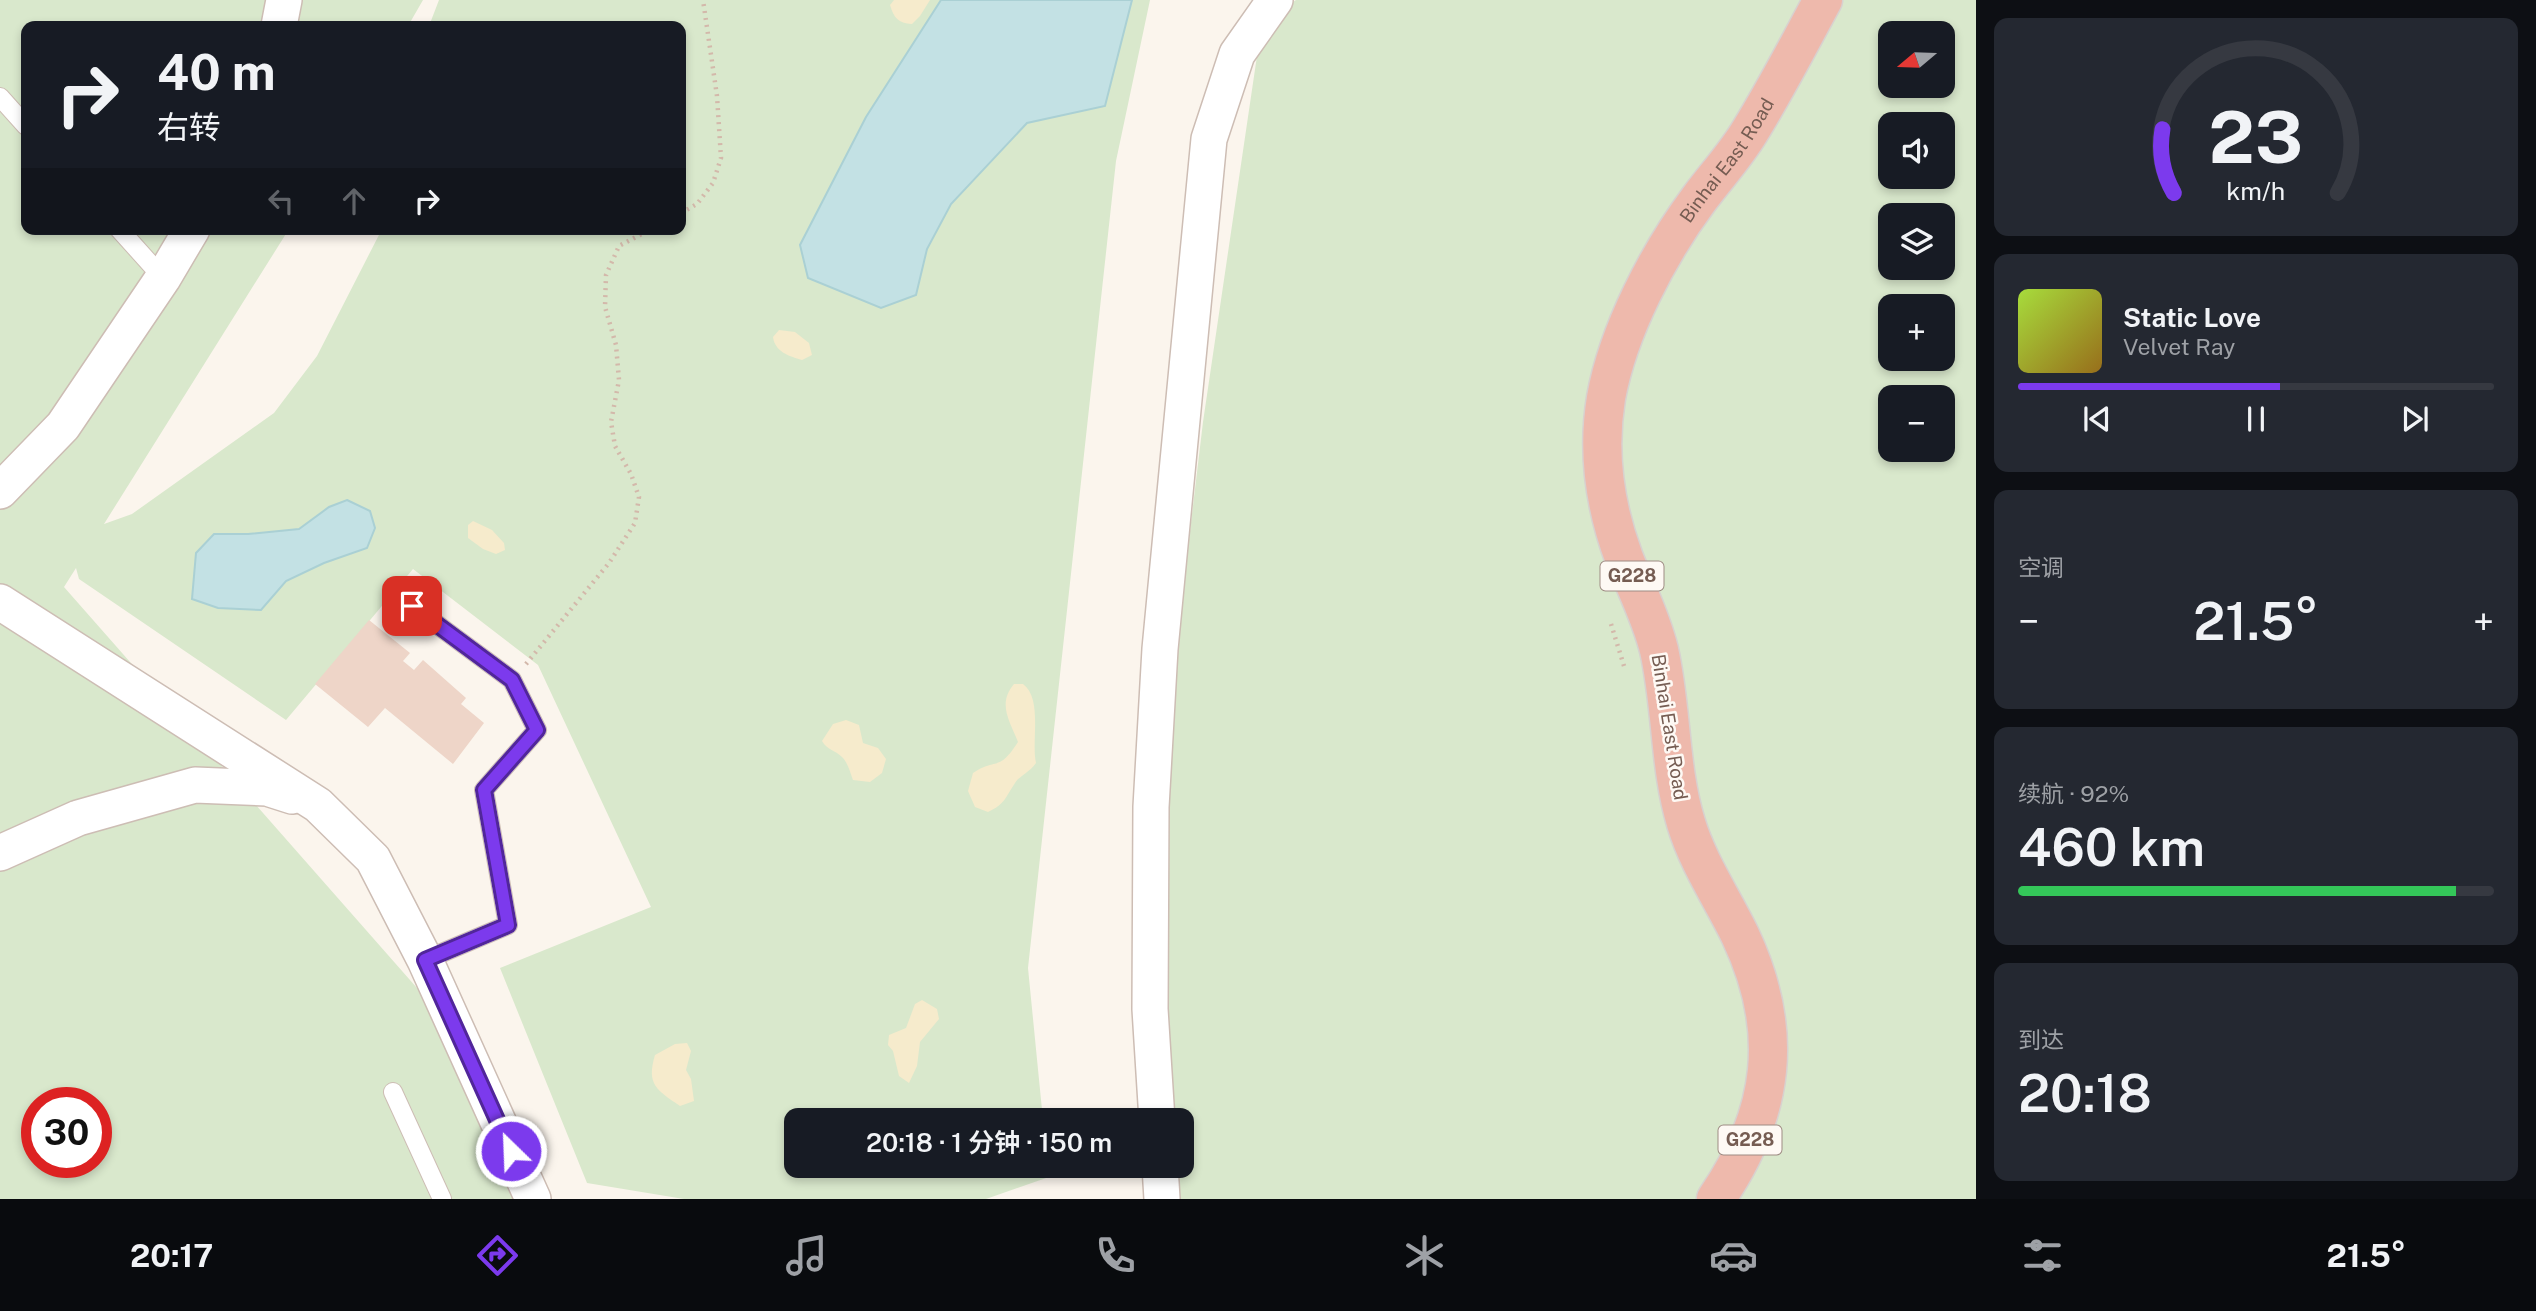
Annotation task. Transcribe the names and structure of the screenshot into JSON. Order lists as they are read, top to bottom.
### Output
{
  "streets": {
    "highway": ["Binhai East Road", "G228"]
  },
  "north": "left",
  "page": {
    "map_buttons": ["+", "−"],
    "turn": ["40 m", "右转"],
    "song": ["Static Love", "Velvet Ray"],
    "tile": [
      "空调",
      ["续航 · 92%", "460 km"],
      ["到达", "20:18"]
    ],
    "heat": ["−", "21.5°", "+"],
    "limit": "30",
    "trip": "20:18 · 1 分钟 · 150 m",
    "tabs": ["20:17", "21.5°"],
    "gauge": ["23", "km/h"]
  }
}
